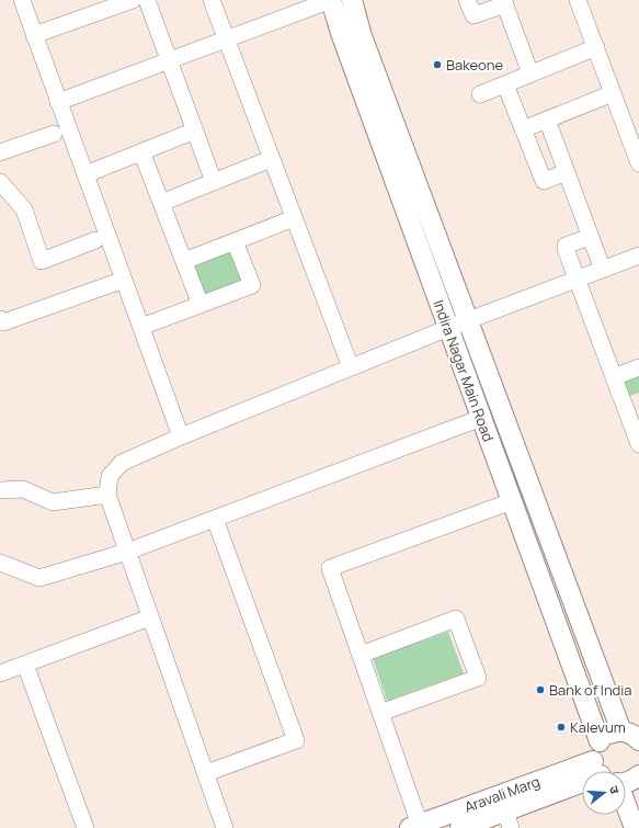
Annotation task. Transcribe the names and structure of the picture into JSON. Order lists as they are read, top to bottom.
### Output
{
  "streets": {
    "street": ["Indira Nagar Main Road", "Aravali Marg"]
  },
  "places": ["Bakeone", "Bank of India", "Kalevum"],
  "north": "right"
}
